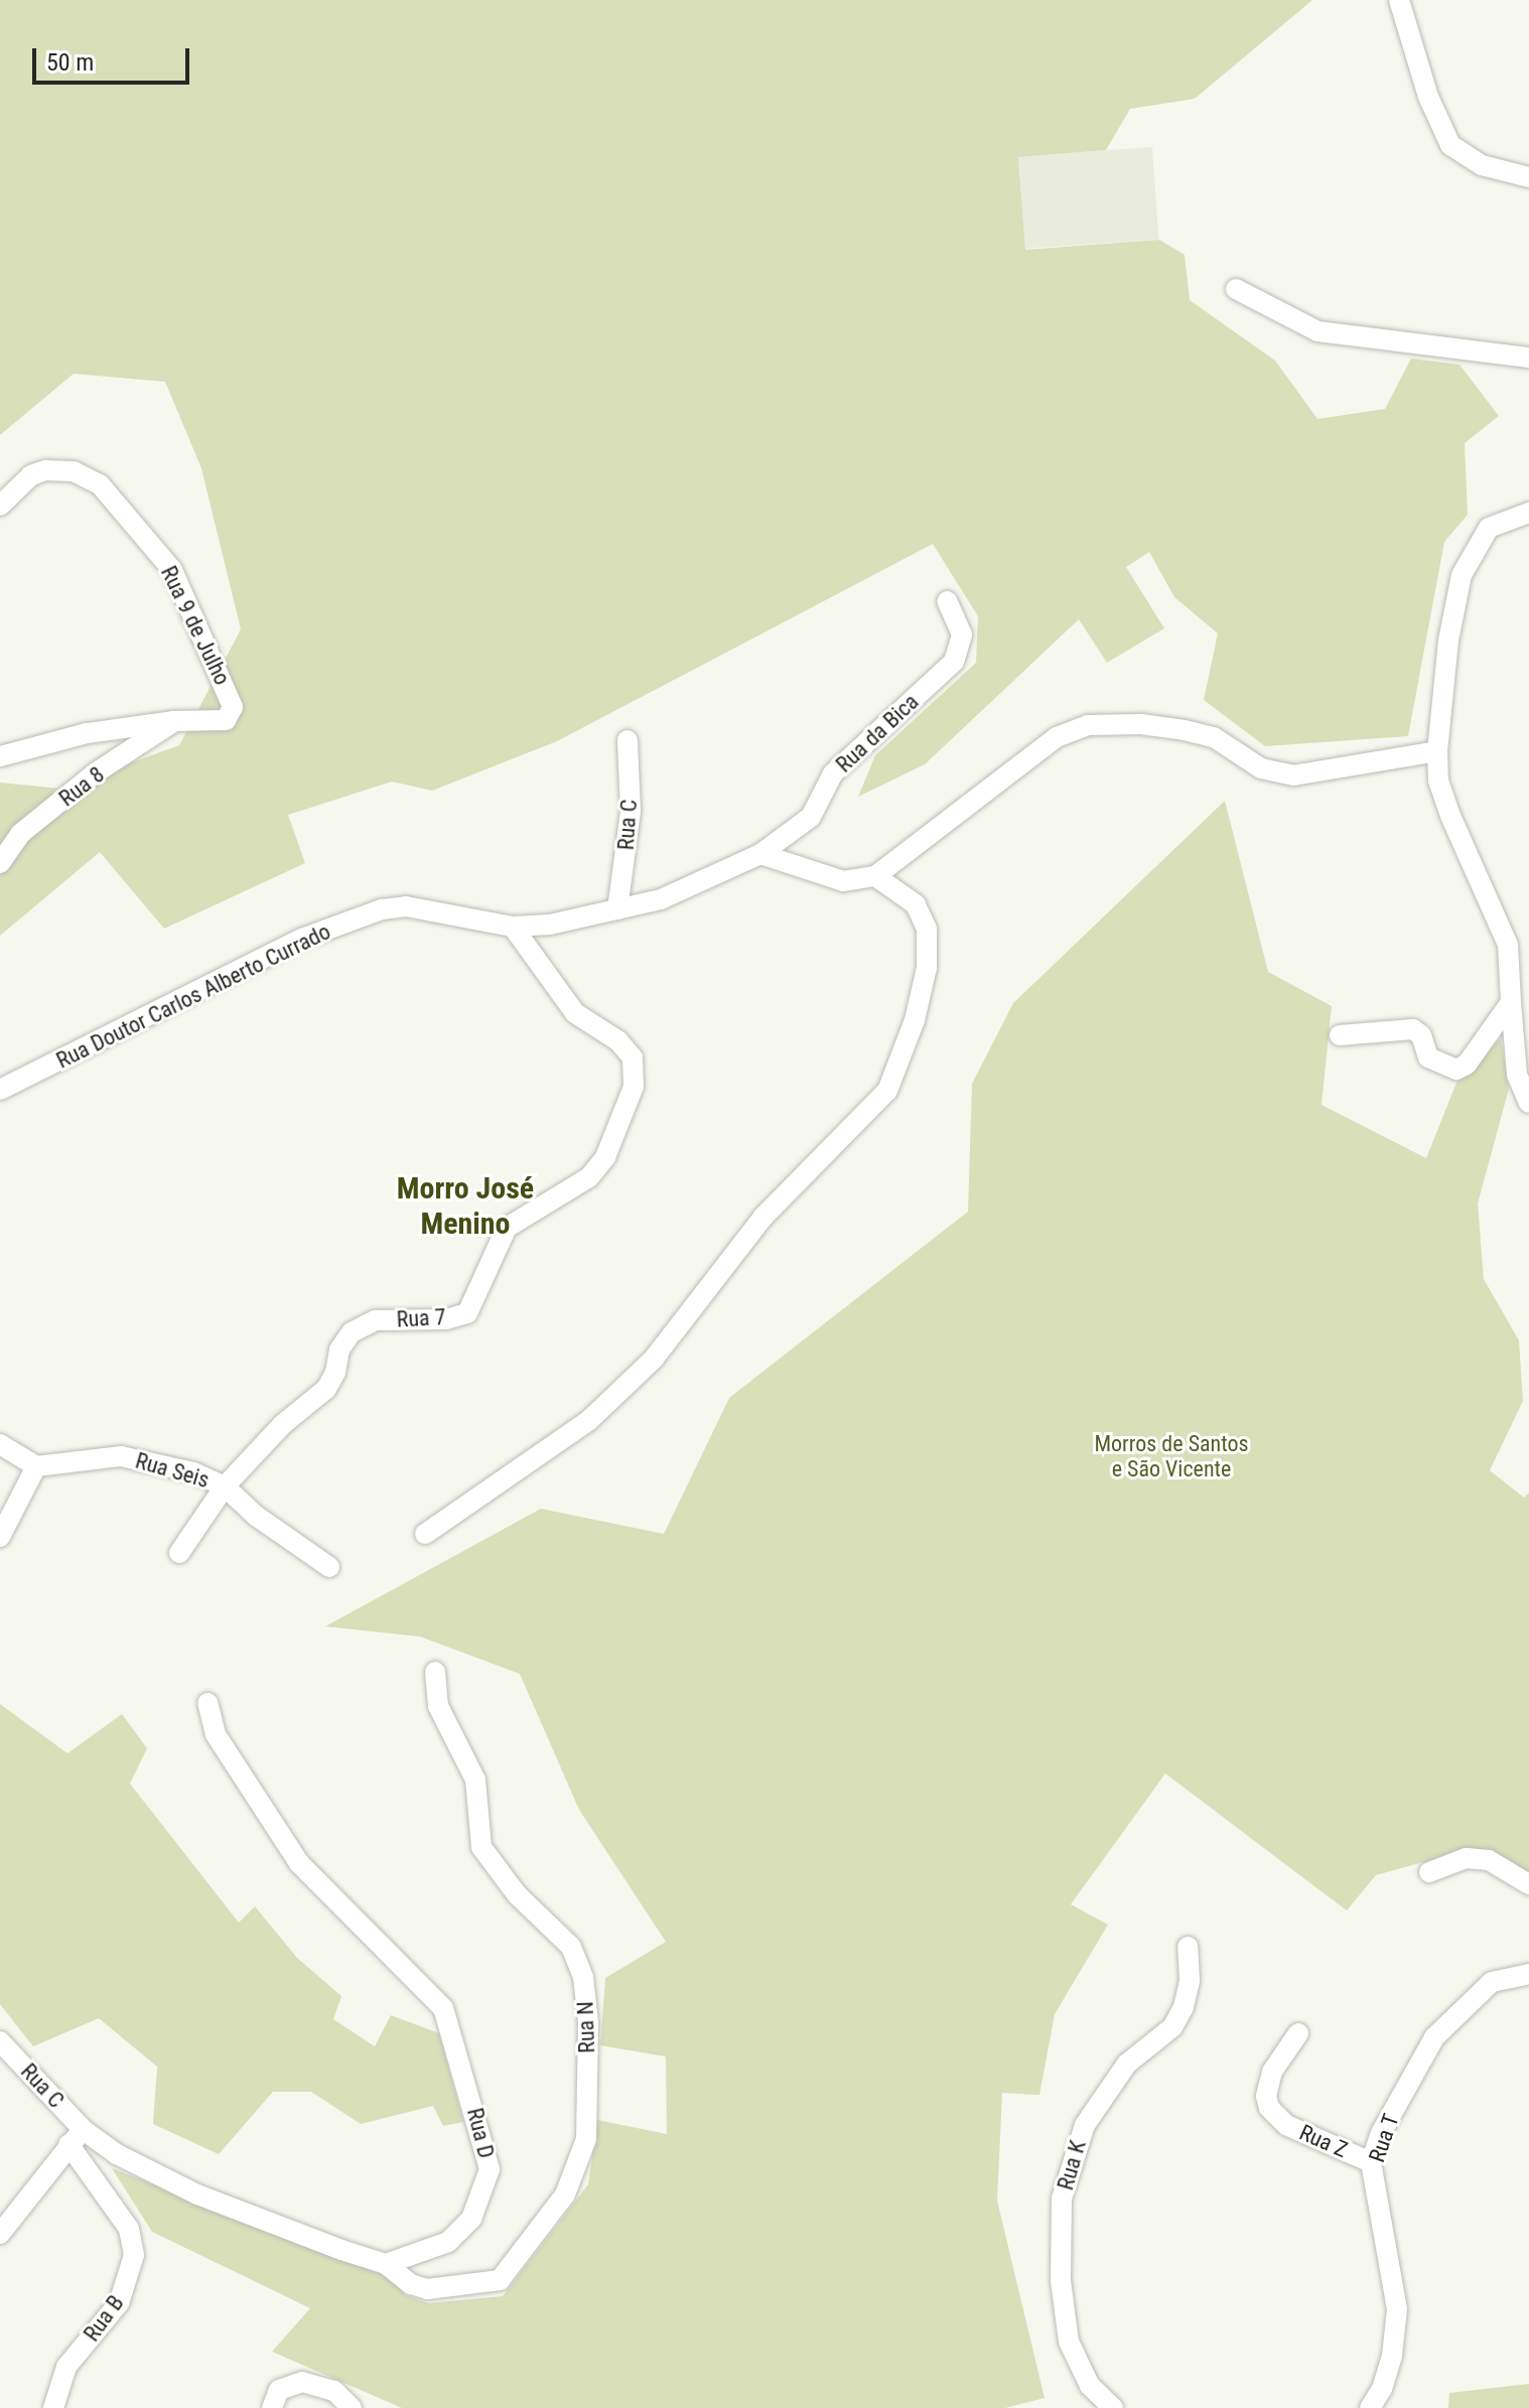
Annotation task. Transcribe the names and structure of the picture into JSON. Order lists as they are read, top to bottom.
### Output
{
  "streets": {
    "street": [
      "Rua 9 de Julho",
      "Rua da Bica",
      "Rua 8",
      "Rua C",
      "Rua Doutor Carlos Alberto Currado",
      "Rua 7",
      "Rua Seis",
      "Rua N",
      "Rua D",
      "Rua T",
      "Rua Z",
      "Rua K",
      "Rua B"
    ]
  },
  "crossings": [
    ["Rua 9 de Julho", "Rua 8"],
    ["Rua da Bica", "Rua Doutor Carlos Alberto Currado"],
    ["Rua C", "Rua Doutor Carlos Alberto Currado"],
    ["Rua Doutor Carlos Alberto Currado", "Rua 7"],
    ["Rua 7", "Rua Seis"],
    ["Rua N", "Rua D"],
    ["Rua T", "Rua Z"]
  ],
  "districts": ["Morro José Menino"],
  "parks": ["Morros de Santos e São Vicente"],
  "scale_bar": "50 m"
}
